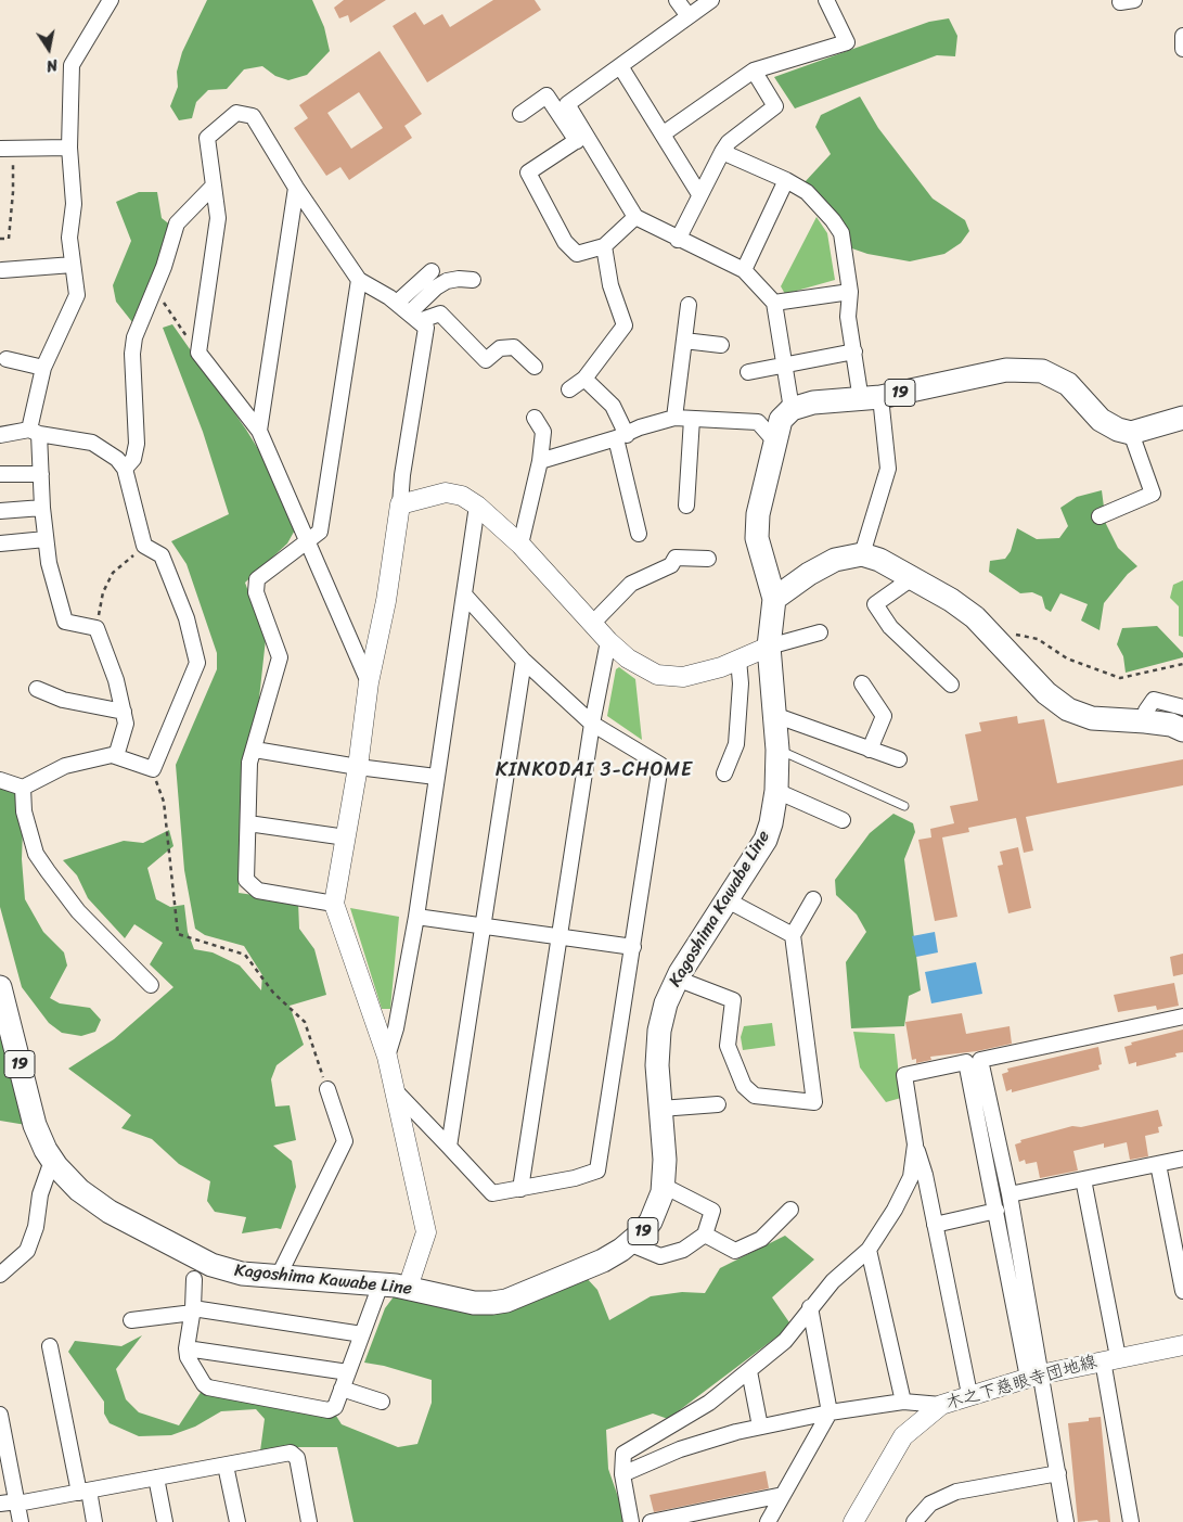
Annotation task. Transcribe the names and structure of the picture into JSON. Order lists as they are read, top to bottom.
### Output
{
  "streets": {
    "main road": ["19", "Kagoshima Kawabe Line"],
    "street": ["木之下慈眼寺団地線"]
  },
  "crossings": [
    ["19", "Kagoshima Kawabe Line"]
  ],
  "districts": ["KINKODAI 3-CHOME"],
  "north": "bottom"
}
